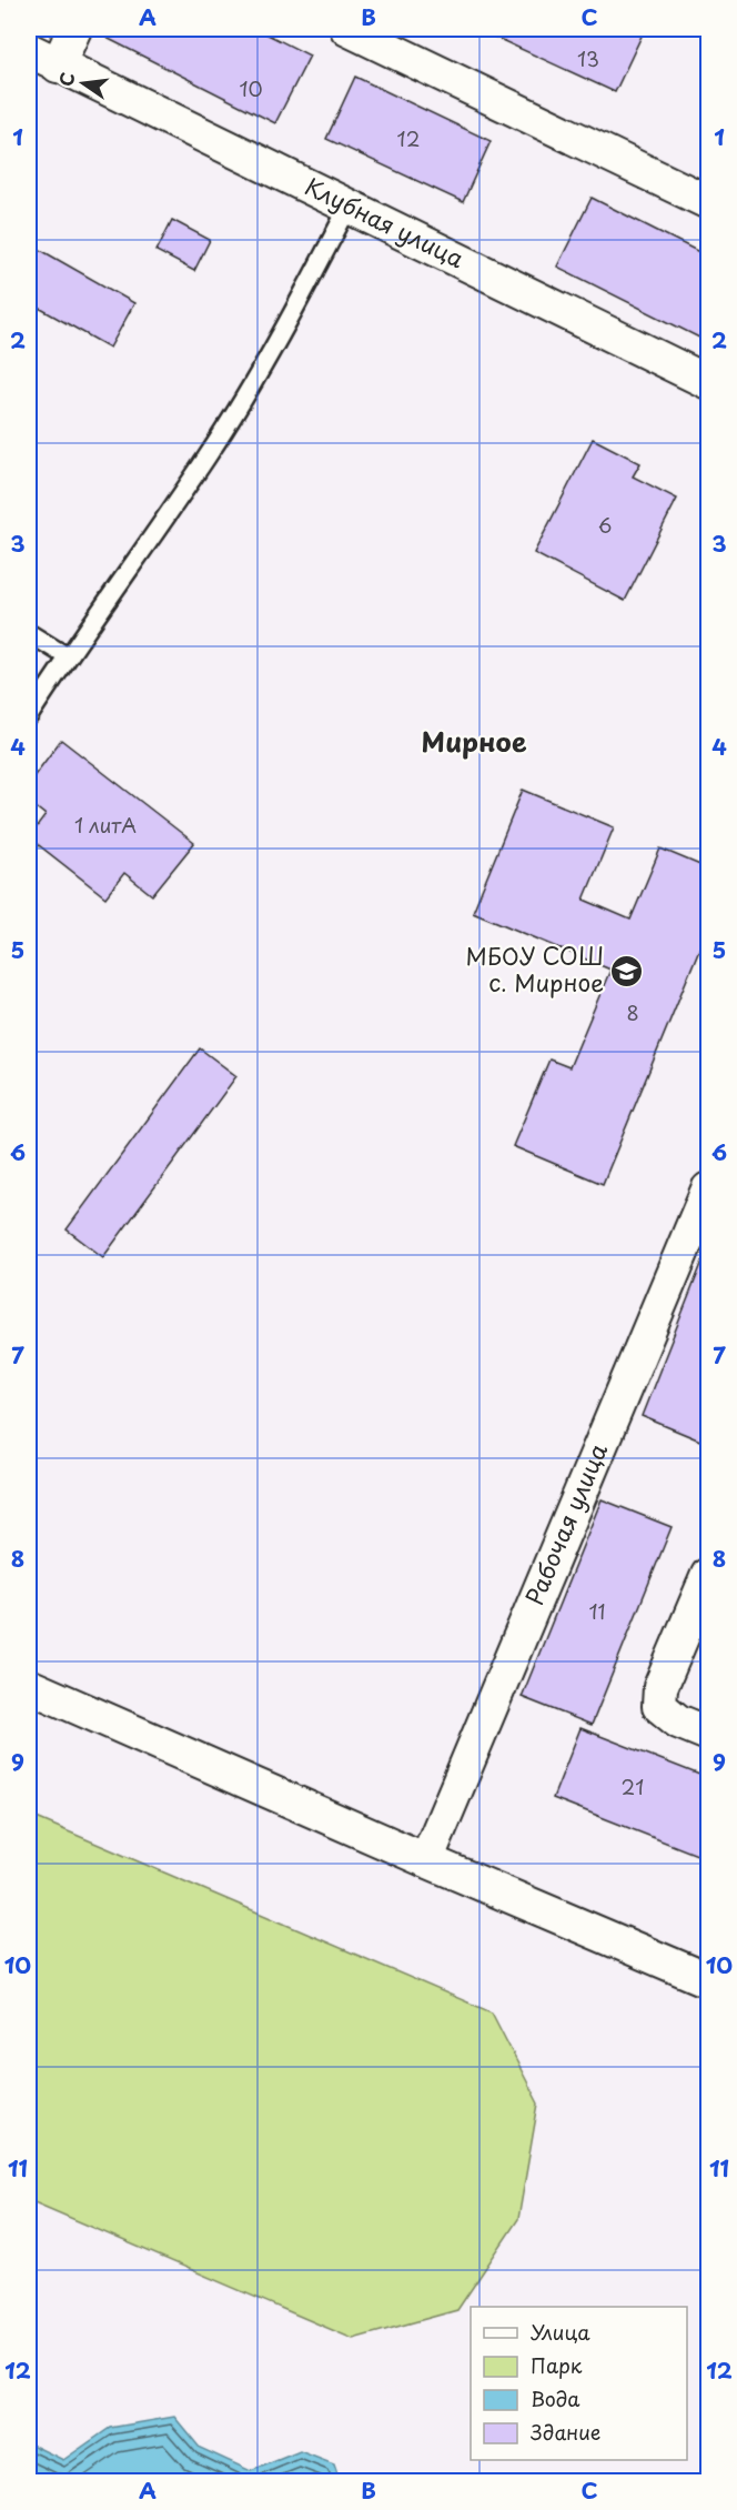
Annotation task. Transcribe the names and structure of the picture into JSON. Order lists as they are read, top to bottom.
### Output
{
  "streets": {
    "street": ["Клубная улица", "Рабочая улица"]
  },
  "districts": ["Мирное"],
  "places": {
    "school or university": ["МБОУ СОШ с. Мирное"]
  },
  "house_numbers": [
    "13",
    "10",
    "12",
    "6",
    "1 литА",
    "8",
    "11",
    "21"
  ],
  "legend": [
    "Улица",
    "Парк",
    "Вода",
    "Здание"
  ],
  "north": "left",
  "grid": {
    "columns": ["A", "B", "C"],
    "rows": [
      "1",
      "2",
      "3",
      "4",
      "5",
      "6",
      "7",
      "8",
      "9",
      "10",
      "11",
      "12"
    ]
  }
}
